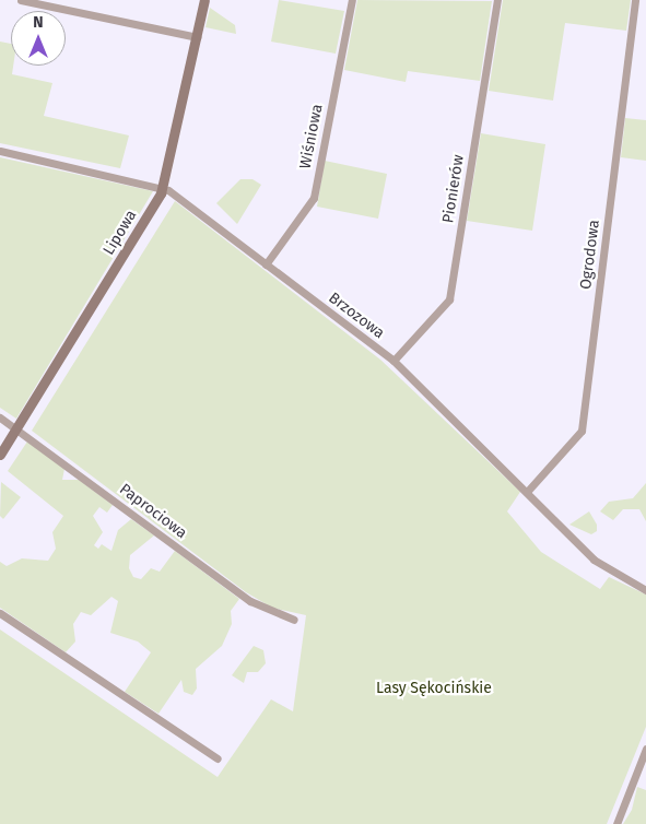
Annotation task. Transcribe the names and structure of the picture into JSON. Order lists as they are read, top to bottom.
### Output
{
  "streets": {
    "street": [
      "Wiśniowa",
      "Pionierów",
      "Lipowa",
      "Ogrodowa",
      "Brzozowa",
      "Paprociowa"
    ]
  },
  "crossings": [
    ["Wiśniowa", "Brzozowa"],
    ["Pionierów", "Brzozowa"],
    ["Lipowa", "Brzozowa"],
    ["Lipowa", "Paprociowa"],
    ["Ogrodowa", "Brzozowa"]
  ],
  "parks": ["Lasy Sękocińskie"],
  "north": "top"
}
